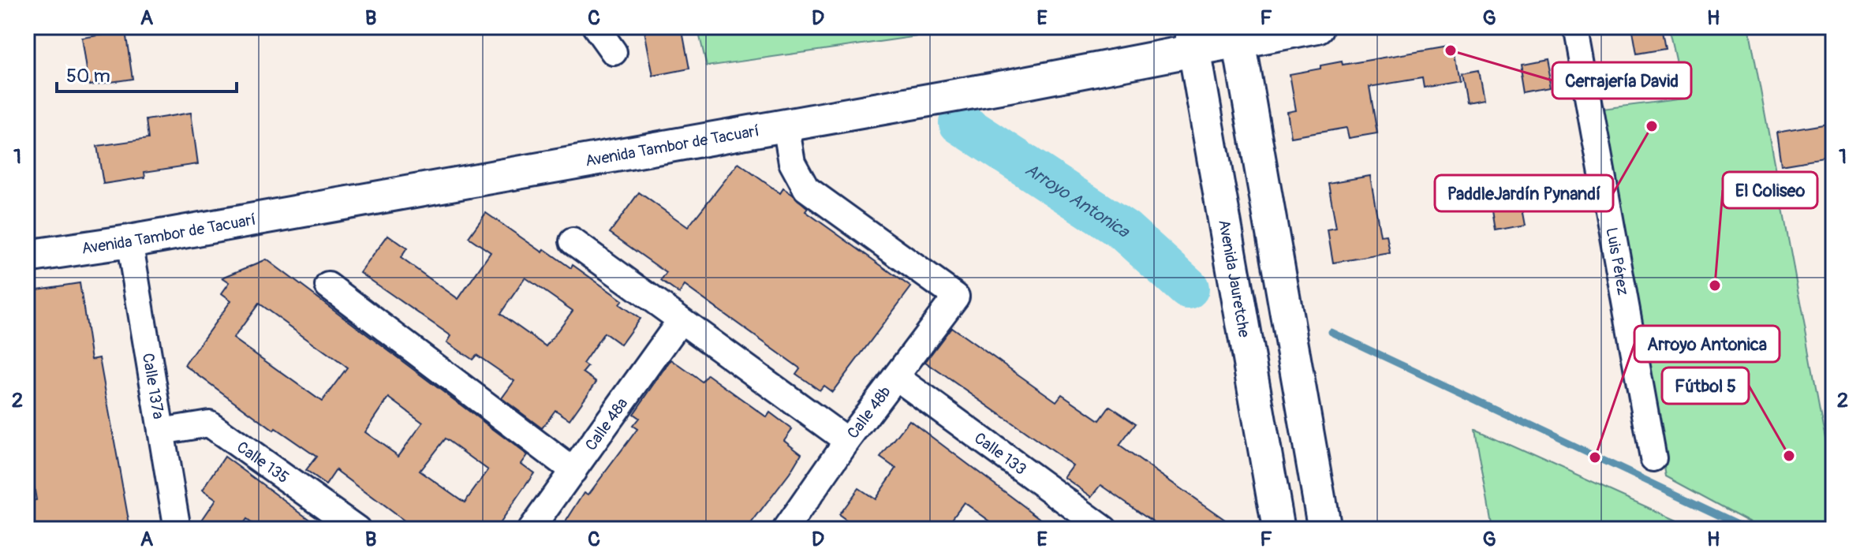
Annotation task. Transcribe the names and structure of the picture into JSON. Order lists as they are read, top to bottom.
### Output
{
  "streets": {
    "main road": ["Avenida Tambor de Tacuarí", "Avenida Jauretche"],
    "street": [
      "Luis Pérez",
      "Calle 137a",
      "Calle 48b",
      "Calle 48a",
      "Calle 133",
      "Calle 135"
    ]
  },
  "crossings": [
    ["Avenida Tambor de Tacuarí", "Avenida Jauretche"],
    ["Avenida Tambor de Tacuarí", "Calle 137a"],
    ["Avenida Tambor de Tacuarí", "Calle 48b"],
    ["Calle 137a", "Calle 135"],
    ["Calle 48b", "Calle 133"]
  ],
  "water": ["Arroyo Antonica"],
  "places": [
    "Cerrajería David",
    "PaddleJardín Pynandí",
    "El Coliseo",
    "Fútbol 5",
    "Arroyo Antonica"
  ],
  "scale_bar": "50 m",
  "grid": {
    "columns": [
      "A",
      "B",
      "C",
      "D",
      "E",
      "F",
      "G",
      "H"
    ],
    "rows": ["1", "2"]
  }
}
